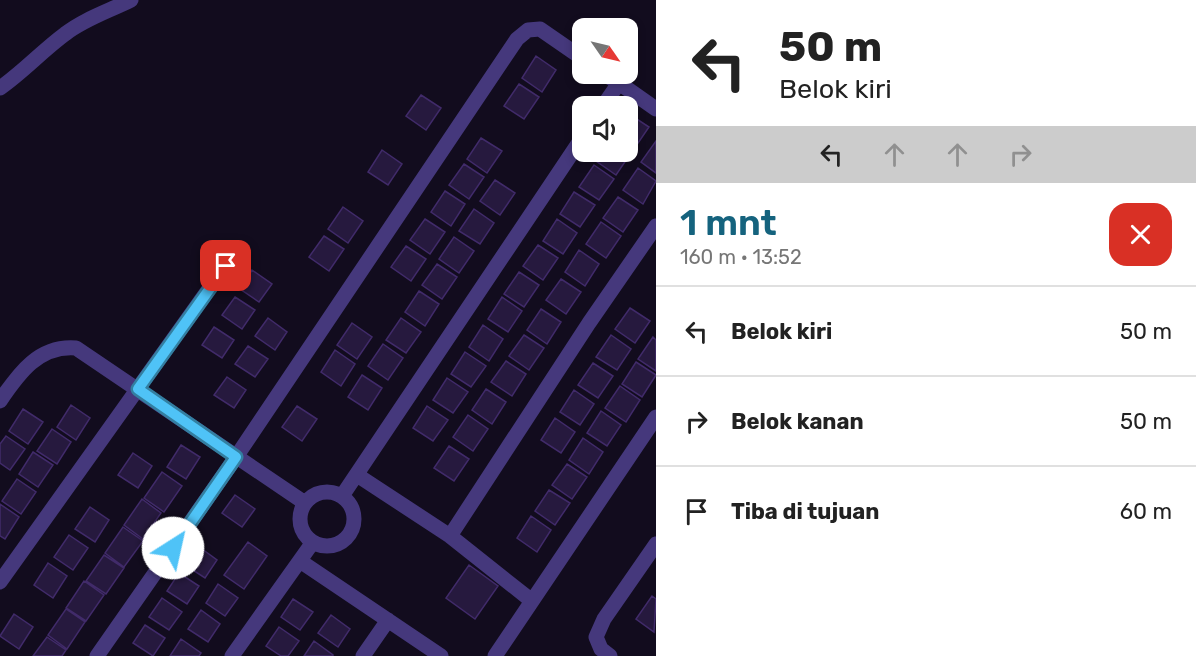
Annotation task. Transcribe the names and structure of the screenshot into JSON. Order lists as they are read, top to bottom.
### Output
{
  "north": "bottom right",
  "page": {
    "turn": ["50 m", "Belok kiri"],
    "heading": ["1 mnt", "160 m · 13:52"],
    "list": [
      {
        "name": "Belok kiri",
        "value": "50 m"
      },
      {
        "name": "Belok kanan",
        "value": "50 m"
      },
      {
        "name": "Tiba di tujuan",
        "value": "60 m"
      }
    ]
  }
}
